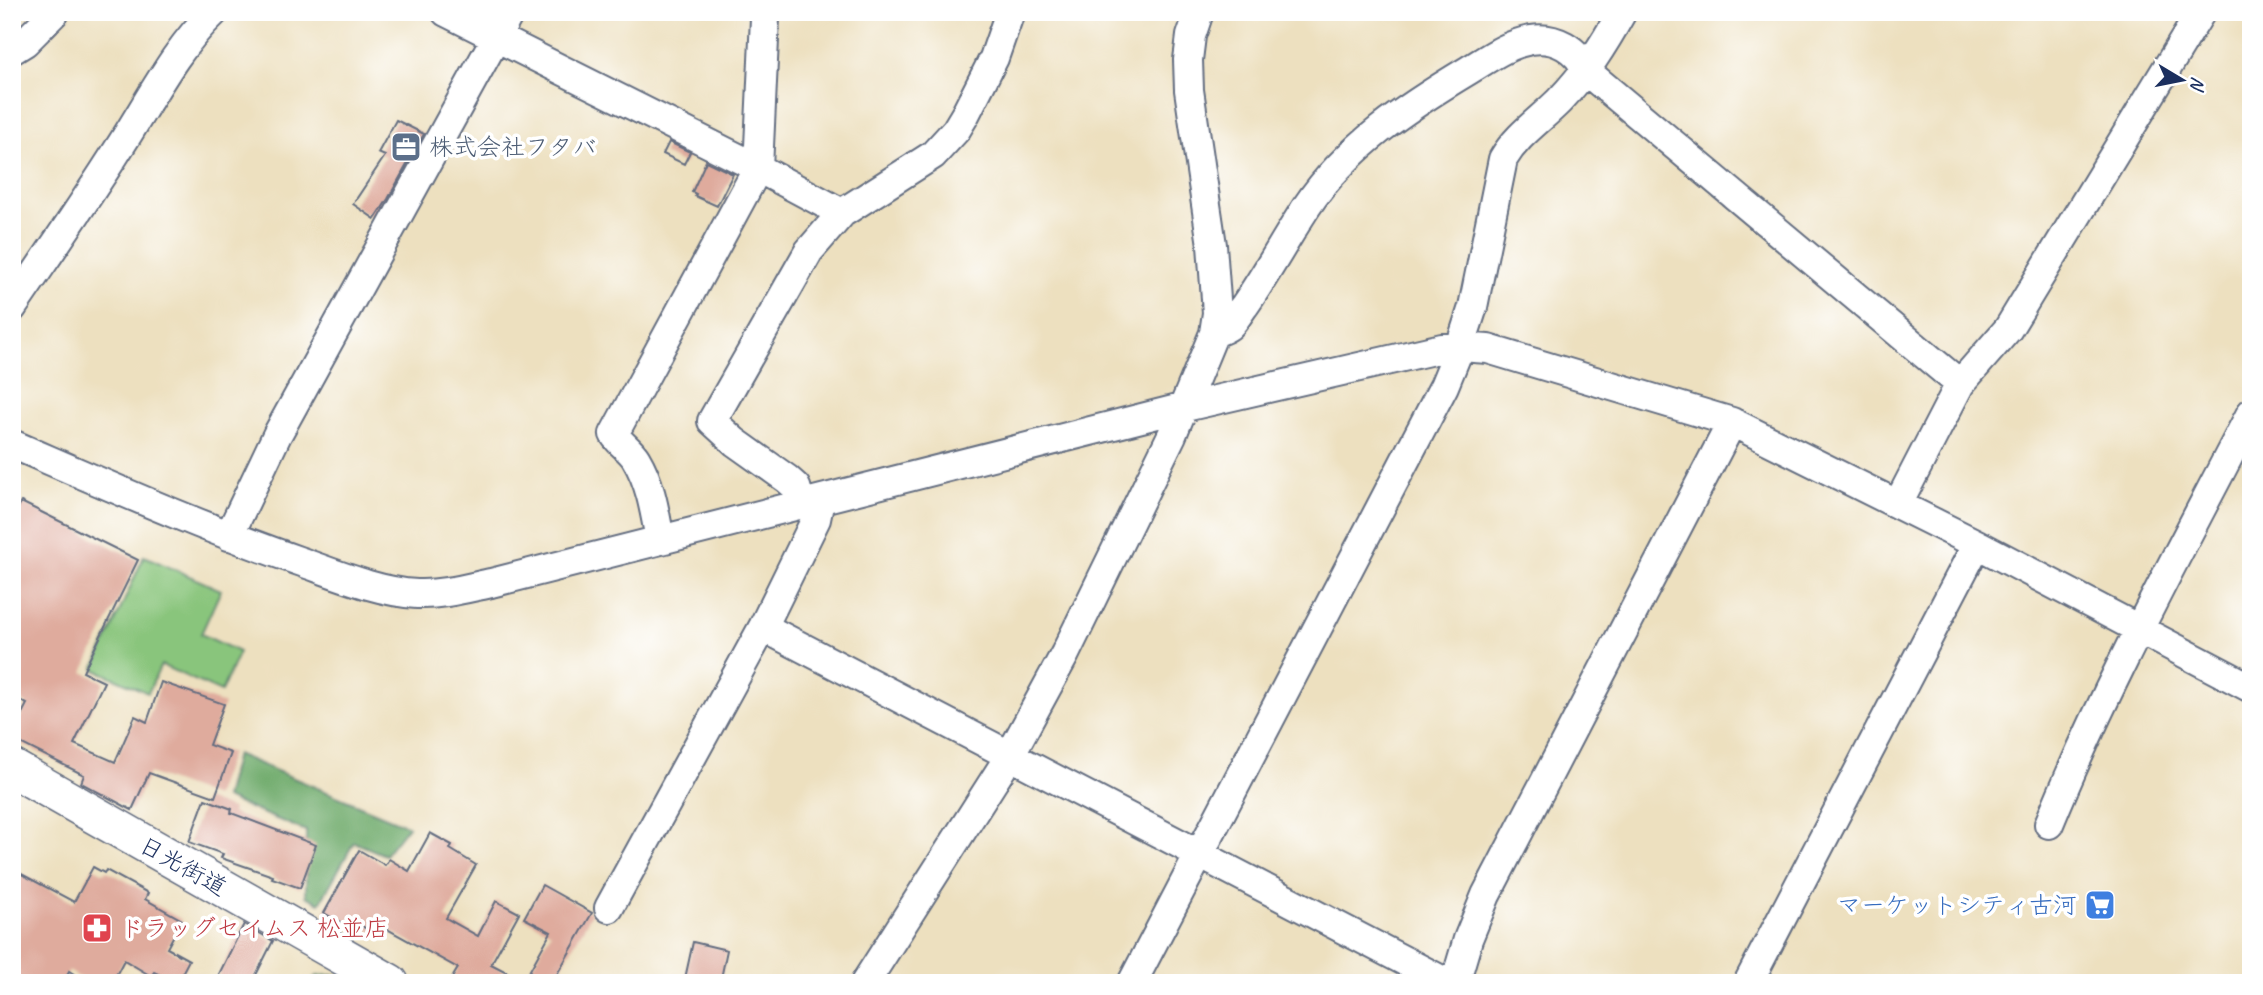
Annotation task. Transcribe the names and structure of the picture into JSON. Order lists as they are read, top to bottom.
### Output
{
  "streets": {
    "main road": ["日光街道"]
  },
  "places": {
    "office": ["株式会社フタバ"],
    "supermarket": ["マーケットシティ古河"],
    "pharmacy": ["ドラッグセイムス 松並店"]
  },
  "north": "right"
}
